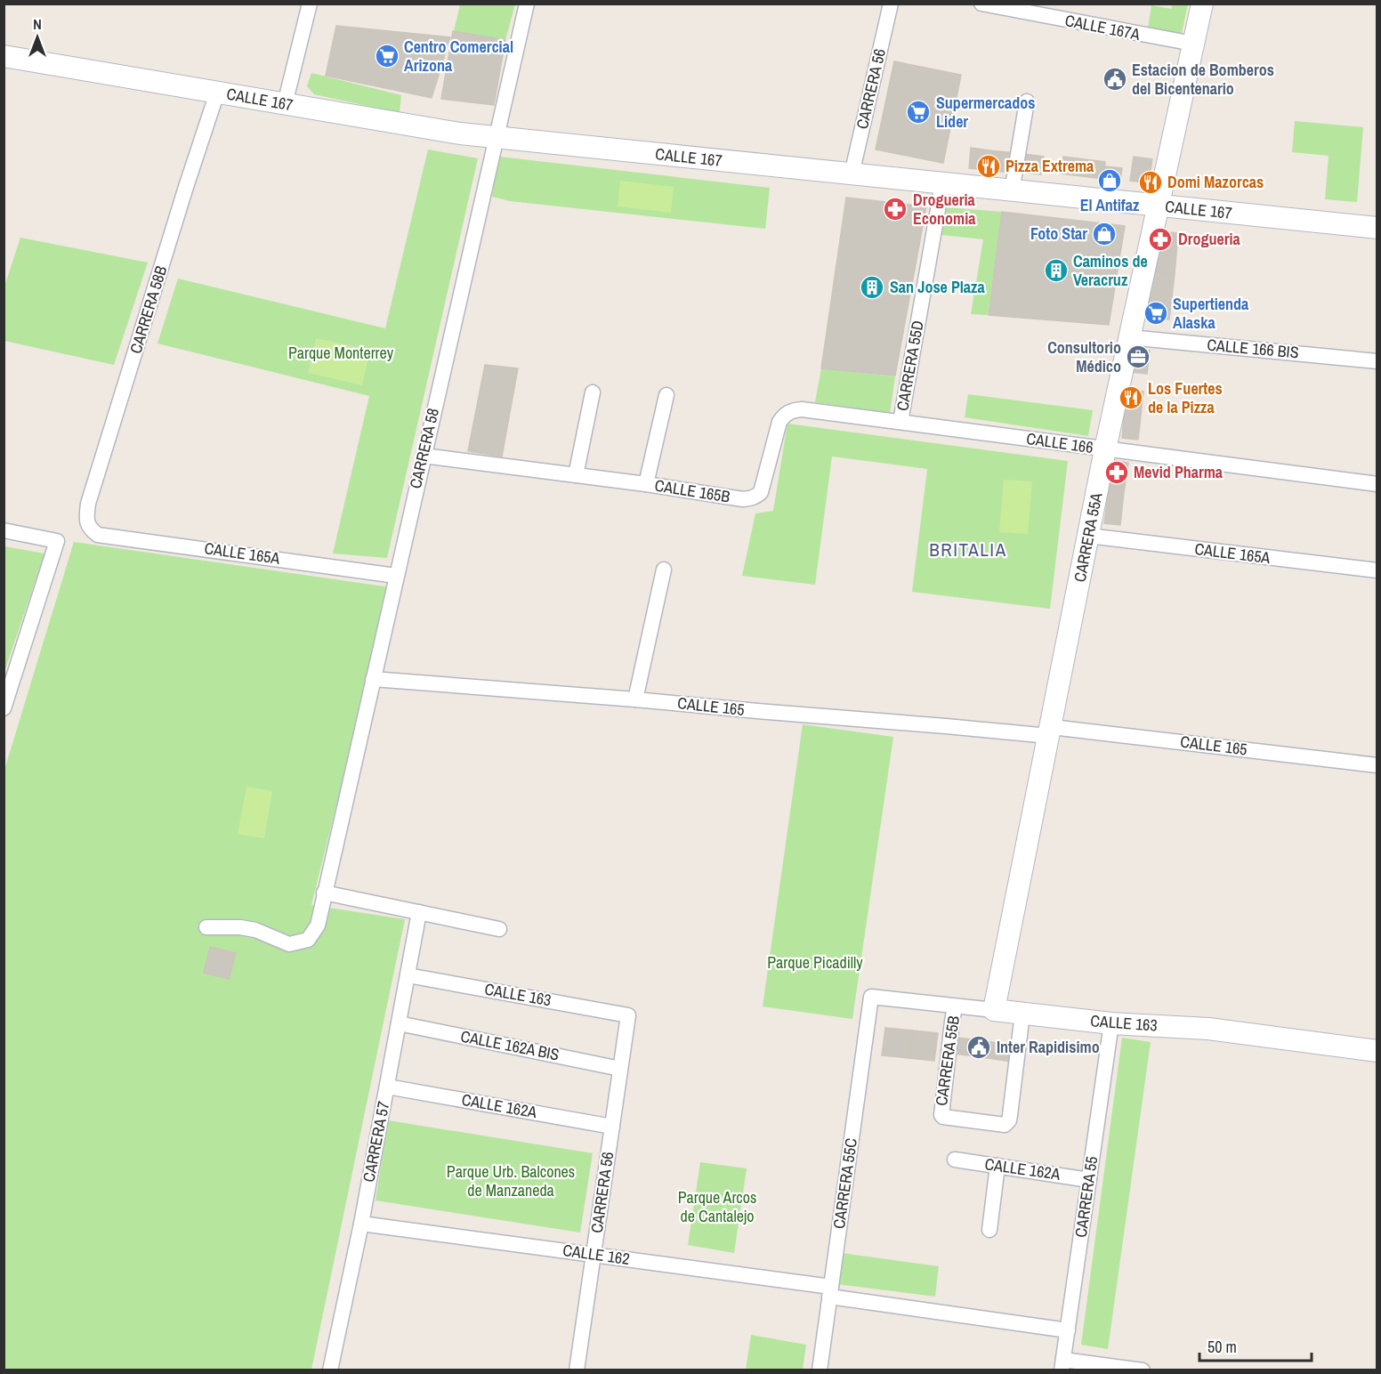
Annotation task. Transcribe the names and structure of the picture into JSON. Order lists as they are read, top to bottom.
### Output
{
  "streets": {
    "street": [
      "CALLE 167A",
      "CARRERA 56",
      "CALLE 167",
      "CARRERA 58B",
      "CALLE 166 BIS",
      "CARRERA 55D",
      "CALLE 166",
      "CARRERA 58",
      "CALLE 165B",
      "CARRERA 55A",
      "CALLE 165A",
      "CALLE 165",
      "CALLE 163",
      "CALLE 162A BIS",
      "CARRERA 55B",
      "CALLE 162A",
      "CARRERA 57",
      "CARRERA 55C",
      "CARRERA 55",
      "CALLE 162"
    ]
  },
  "crossings": [
    ["CALLE 167A", "CARRERA 55A"],
    ["CARRERA 56", "CALLE 167"],
    ["CARRERA 56", "CALLE 163"],
    ["CARRERA 56", "CALLE 162A BIS"],
    ["CARRERA 56", "CALLE 162A"],
    ["CARRERA 56", "CALLE 162"],
    ["CALLE 167", "CARRERA 58B"],
    ["CALLE 167", "CARRERA 55D"],
    ["CALLE 167", "CARRERA 58"],
    ["CALLE 167", "CARRERA 55A"],
    ["CARRERA 58B", "CALLE 165A"],
    ["CALLE 166 BIS", "CARRERA 55A"],
    ["CARRERA 55D", "CALLE 166"],
    ["CARRERA 55D", "CALLE 165B"],
    ["CALLE 166", "CALLE 165B"],
    ["CALLE 166", "CARRERA 55A"],
    ["CARRERA 58", "CALLE 165B"],
    ["CARRERA 58", "CALLE 165A"],
    ["CARRERA 58", "CALLE 165"],
    ["CARRERA 55A", "CALLE 165A"],
    ["CARRERA 55A", "CALLE 165"],
    ["CARRERA 55A", "CALLE 163"],
    ["CALLE 163", "CARRERA 55B"],
    ["CALLE 163", "CARRERA 57"],
    ["CALLE 163", "CARRERA 55C"],
    ["CALLE 163", "CARRERA 55"],
    ["CALLE 162A BIS", "CARRERA 57"],
    ["CALLE 162A", "CARRERA 57"],
    ["CALLE 162A", "CARRERA 55"],
    ["CARRERA 57", "CALLE 162"],
    ["CARRERA 55C", "CALLE 162"],
    ["CARRERA 55", "CALLE 162"]
  ],
  "districts": ["BRITALIA"],
  "parks": [
    "Parque Monterrey",
    "Parque Picadilly",
    "Parque Urb. Balcones de Manzaneda",
    "Parque Arcos de Cantalejo"
  ],
  "places": {
    "supermarket": ["Centro Comercial Arizona", "Supermercados Lider", "Supertienda Alaska"],
    "public building": ["Estacion de Bomberos del Bicentenario", "Inter Rapidisimo"],
    "restaurant": ["Pizza Extrema", "Domi Mazorcas", "Los Fuertes de la Pizza"],
    "shop": ["El Antifaz", "Foto Star"],
    "pharmacy": ["Drogueria Economia", "Drogueria", "Mevid Pharma"],
    "building": ["Caminos de Veracruz", "San Jose Plaza"],
    "office": ["Consultorio Médico"]
  },
  "scale_bar": "50 m",
  "north": "top"
}
